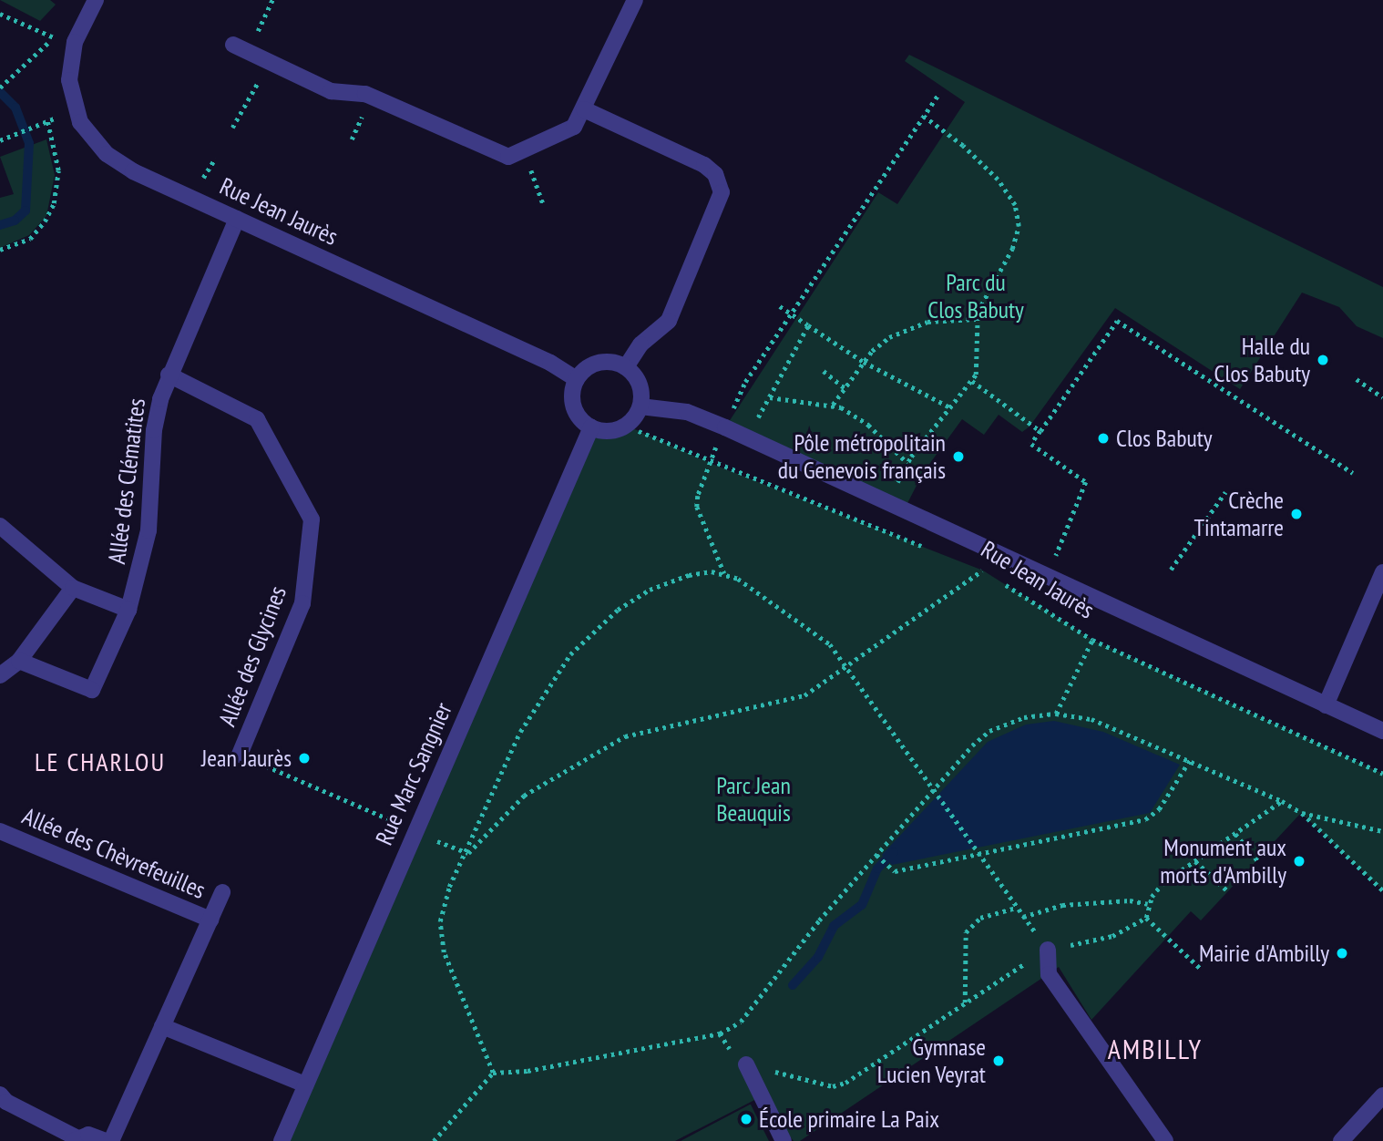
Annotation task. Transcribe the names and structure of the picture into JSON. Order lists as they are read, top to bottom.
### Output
{
  "streets": {
    "street": [
      "Rue Jean Jaurès",
      "Allée des Clématites",
      "Allée des Glycines",
      "Rue Marc Sangnier",
      "Allée des Chèvrefeuilles"
    ]
  },
  "crossings": [
    ["Rue Jean Jaurès", "Allée des Clématites"],
    ["Rue Jean Jaurès", "Rue Marc Sangnier"],
    ["Allée des Clématites", "Allée des Glycines"]
  ],
  "districts": ["LE CHARLOU", "AMBILLY"],
  "parks": ["Parc du Clos Babuty", "Parc Jean Beauquis"],
  "places": [
    "Halle du Clos Babuty",
    "Clos Babuty",
    "Pôle métropolitain du Genevois français",
    "Crèche Tintamarre",
    "Jean Jaurès",
    "Monument aux morts d'Ambilly",
    "Mairie d'Ambilly",
    "Gymnase Lucien Veyrat",
    "École primaire La Paix"
  ]
}
